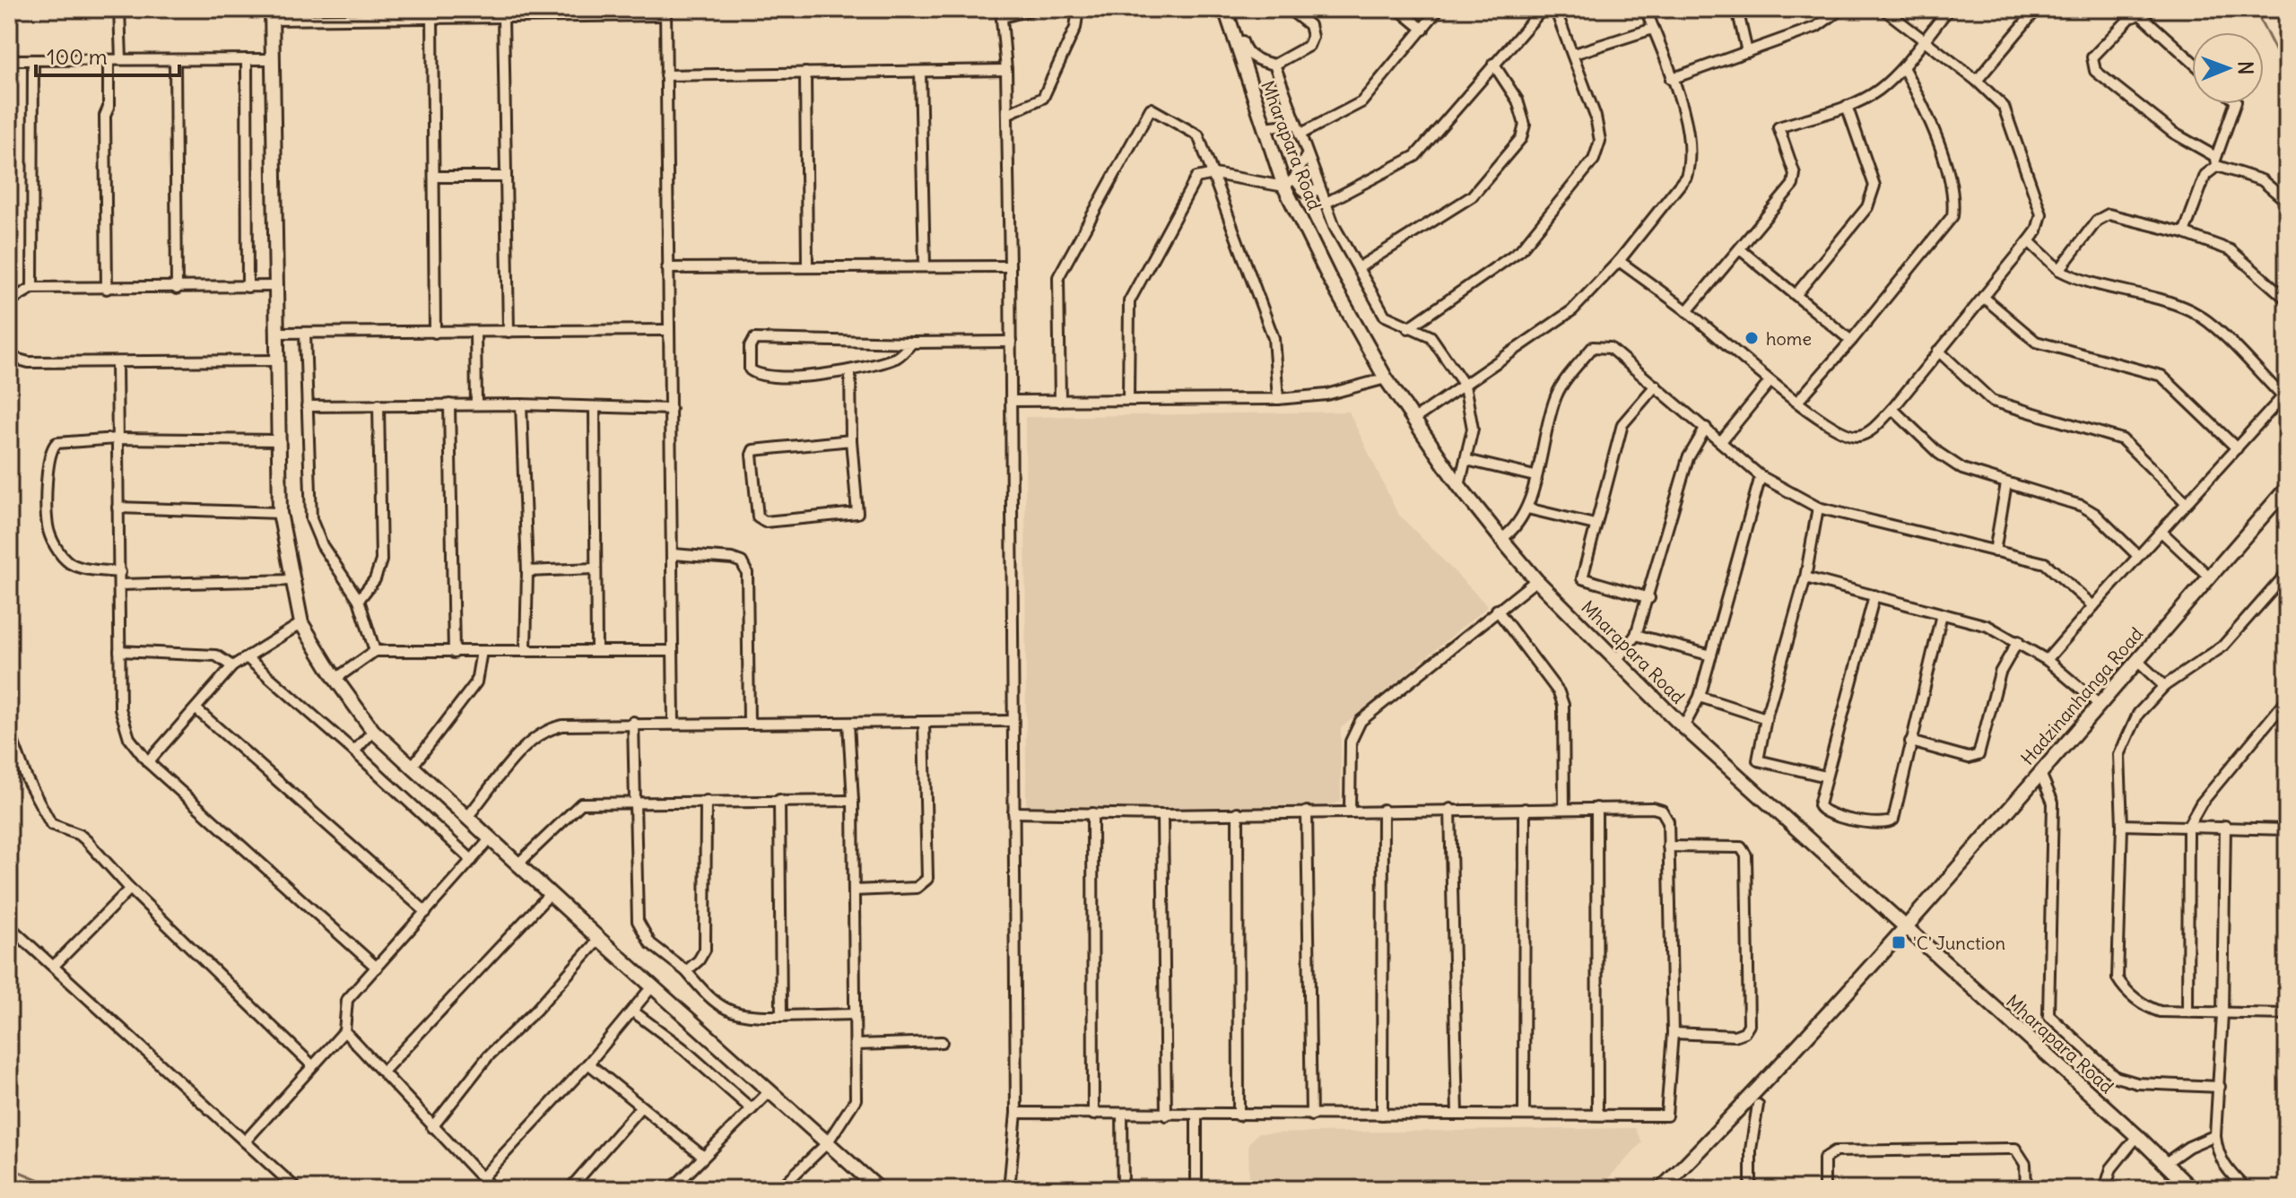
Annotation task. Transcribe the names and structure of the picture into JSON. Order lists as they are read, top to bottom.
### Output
{
  "streets": {
    "street": ["Mharapara Road", "Hadzinanhanga Road"]
  },
  "crossings": [
    ["Mharapara Road", "Hadzinanhanga Road"]
  ],
  "places": {
    "other": ["home"],
    "transit": ["'C' Junction"]
  },
  "scale_bar": "100 m",
  "north": "right"
}
